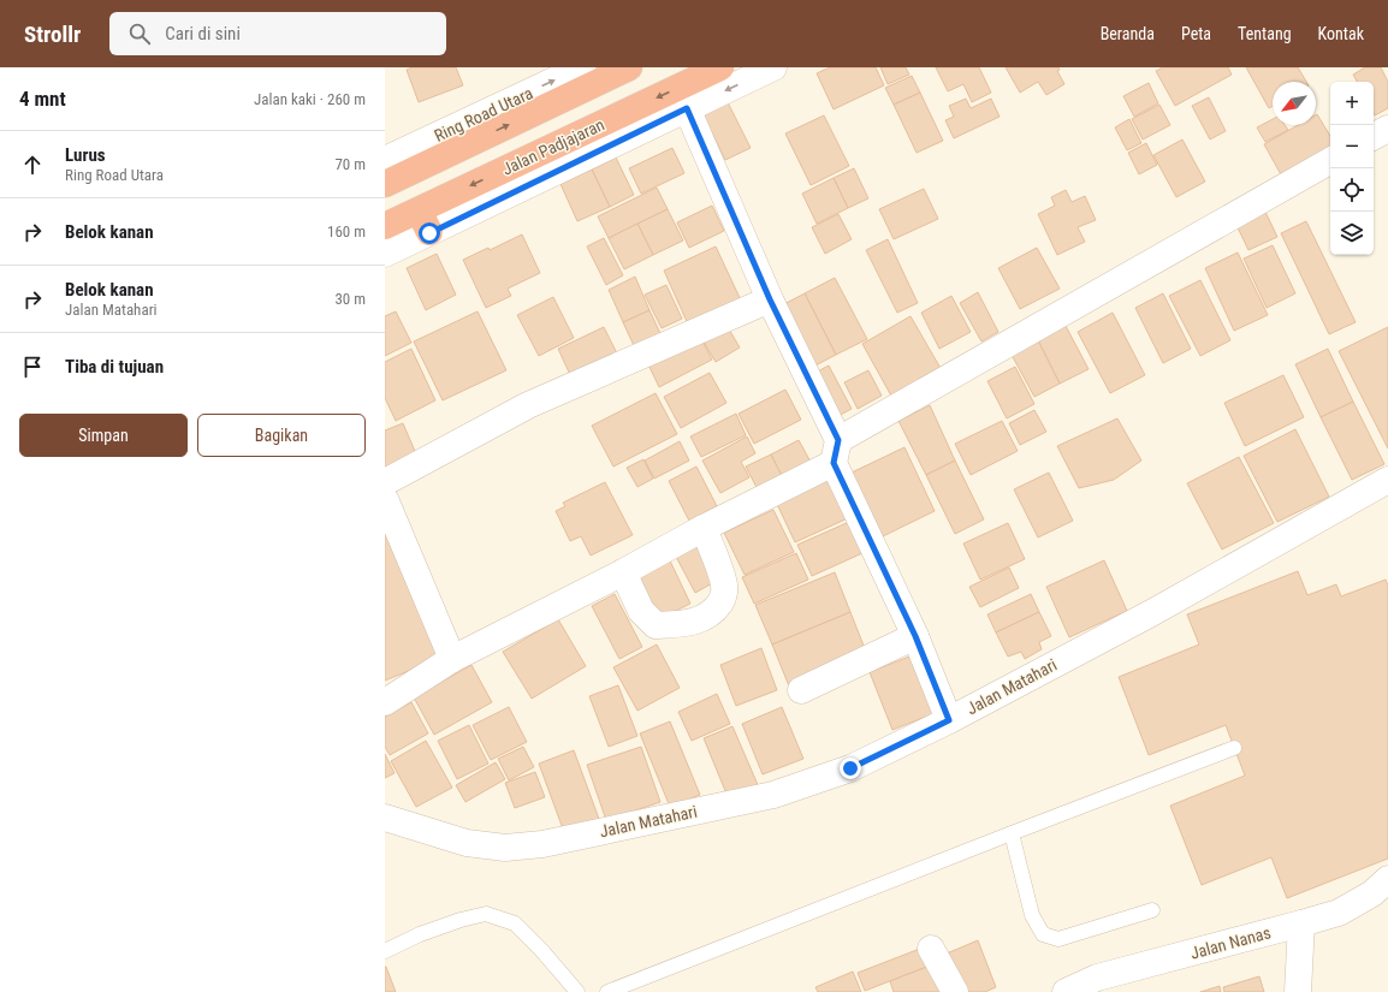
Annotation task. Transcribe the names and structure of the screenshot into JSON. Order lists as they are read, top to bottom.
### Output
{
  "streets": {
    "highway": ["Jalan Padjajaran"],
    "street": ["Ring Road Utara", "Jalan Matahari", "Jalan Nanas"]
  },
  "north": "bottom left",
  "page": {
    "header": "Strollr",
    "search": "Cari di sini",
    "nav": [
      "Beranda",
      "Peta",
      "Tentang",
      "Kontak"
    ],
    "heading": ["4 mnt", "Jalan kaki · 260 m"],
    "map_buttons": ["+", "−"],
    "list": [
      ["Lurus", "Ring Road Utara", "70 m"],
      ["Belok kanan", "160 m"],
      ["Belok kanan", "Jalan Matahari", "30 m"],
      "Tiba di tujuan"
    ],
    "buttons": ["Simpan", "Bagikan"]
  }
}
